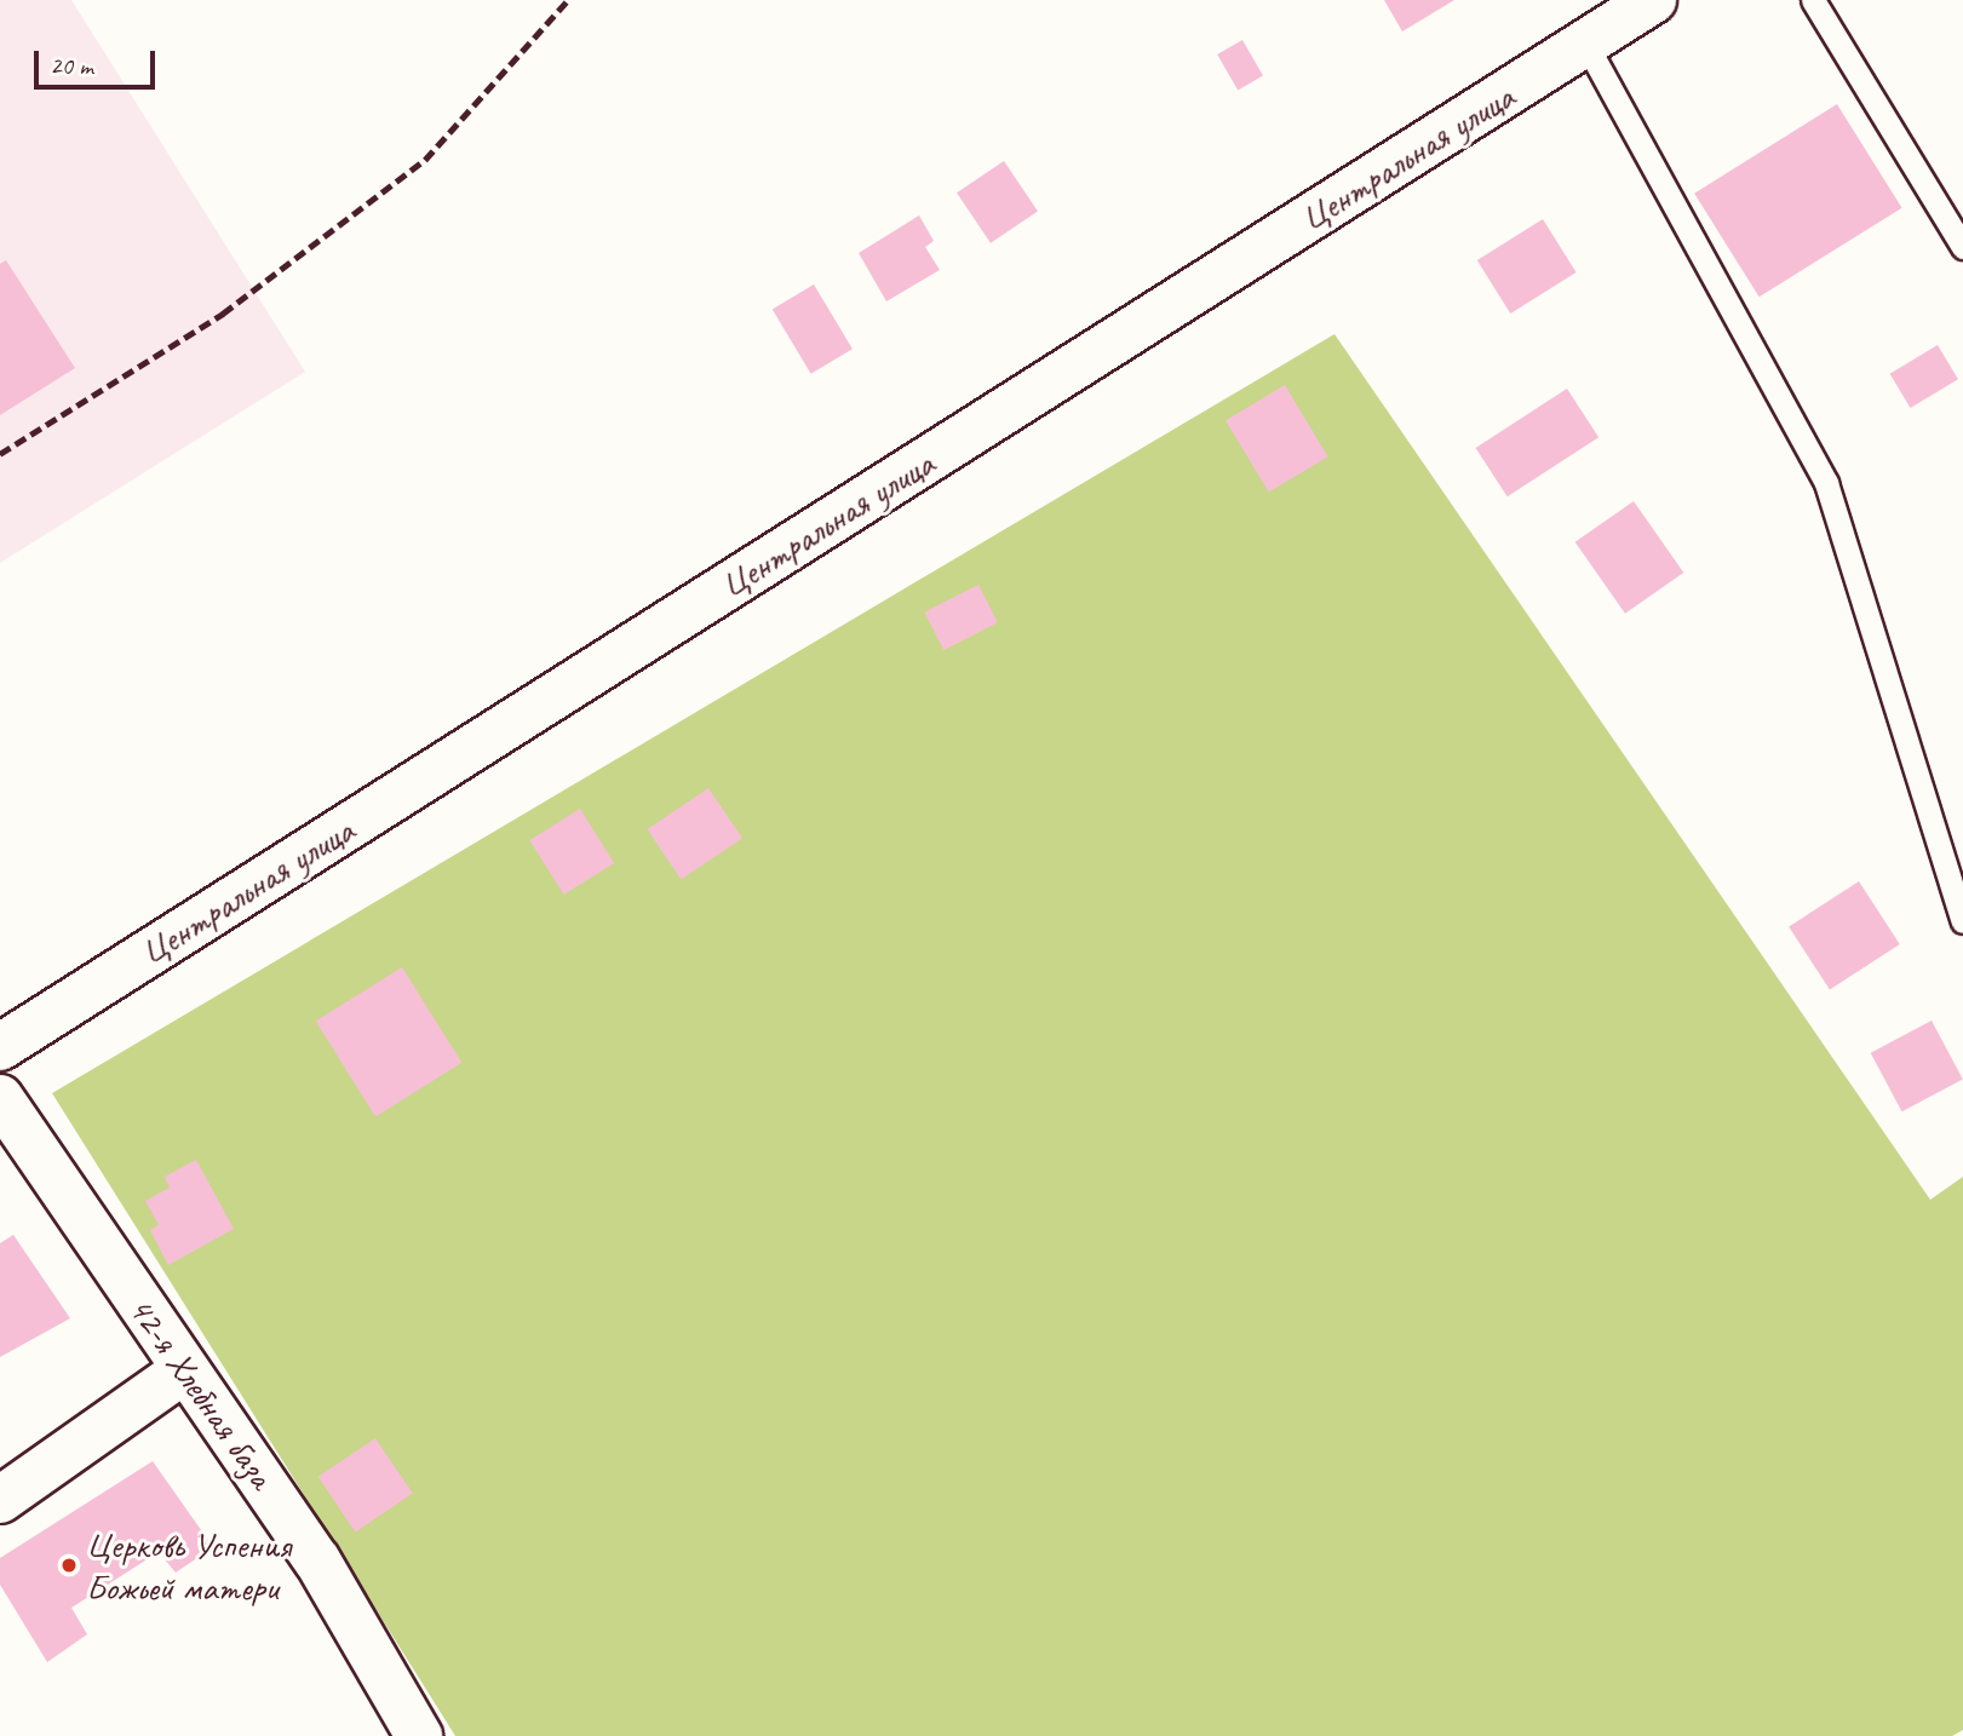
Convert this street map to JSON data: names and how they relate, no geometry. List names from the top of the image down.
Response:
{
  "streets": {
    "street": ["Центральная улица", "42-я Хлебная база"]
  },
  "places": ["Церковь Успения Божьей матери"],
  "scale_bar": "20 m"
}
